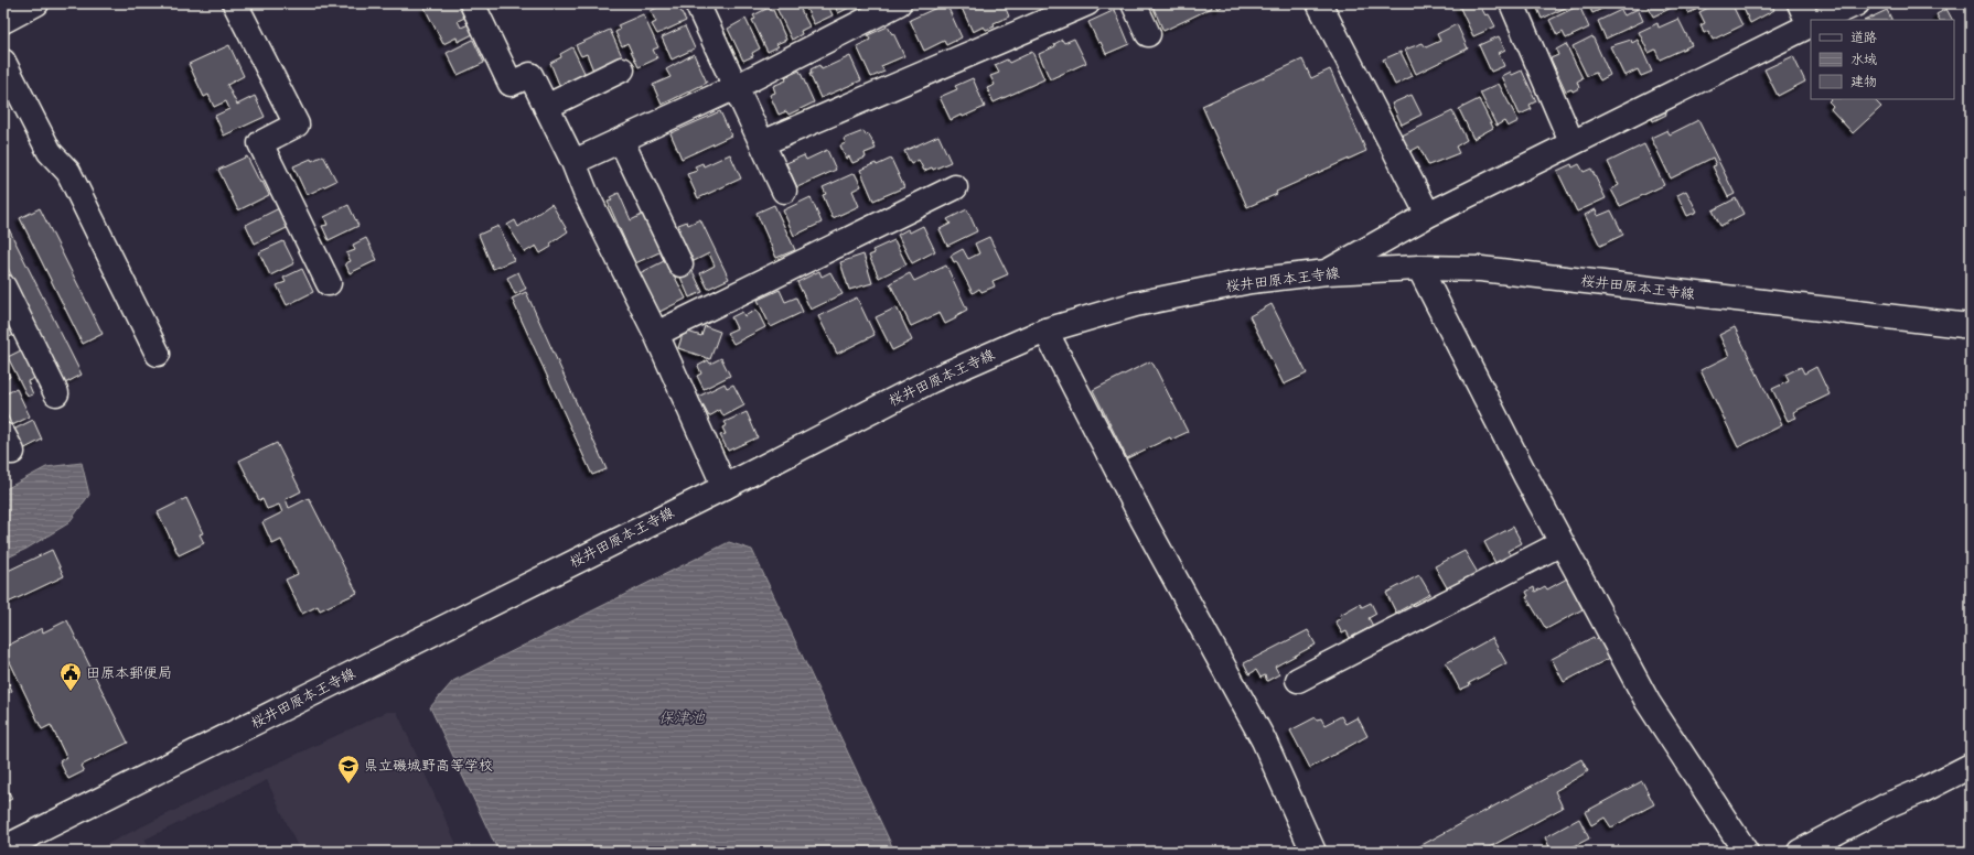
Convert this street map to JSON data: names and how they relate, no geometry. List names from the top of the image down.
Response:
{
  "streets": {
    "street": ["桜井田原本王寺線"]
  },
  "water": ["保津池"],
  "places": {
    "public building": ["田原本郵便局"],
    "school or university": ["県立磯城野高等学校"]
  },
  "legend": ["道路", "水域", "建物"]
}
